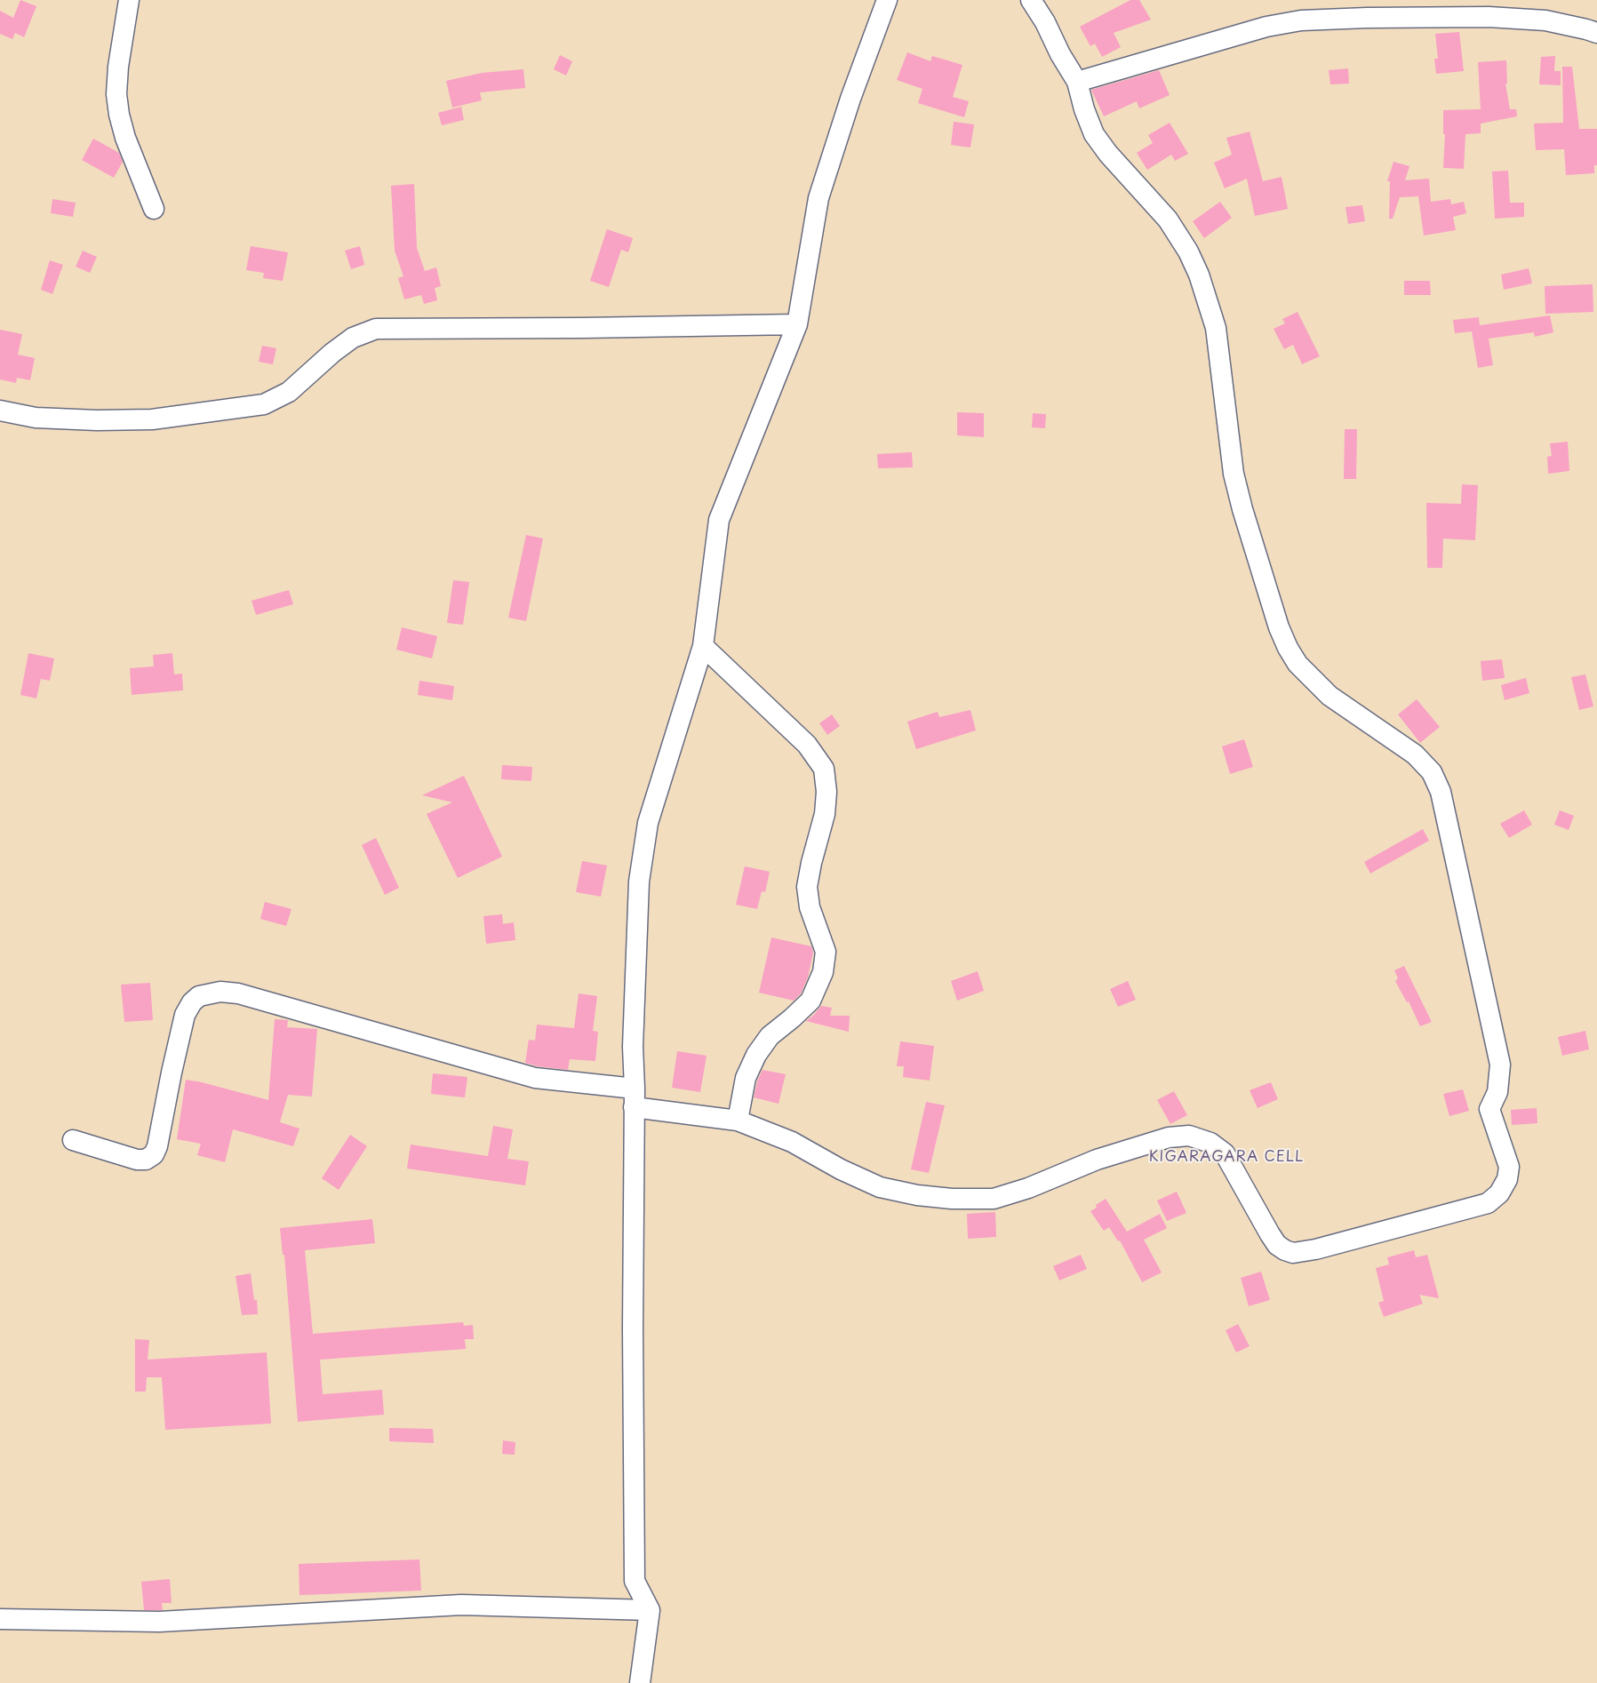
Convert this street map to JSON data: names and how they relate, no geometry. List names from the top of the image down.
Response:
{
  "districts": ["KIGARAGARA CELL"]
}
